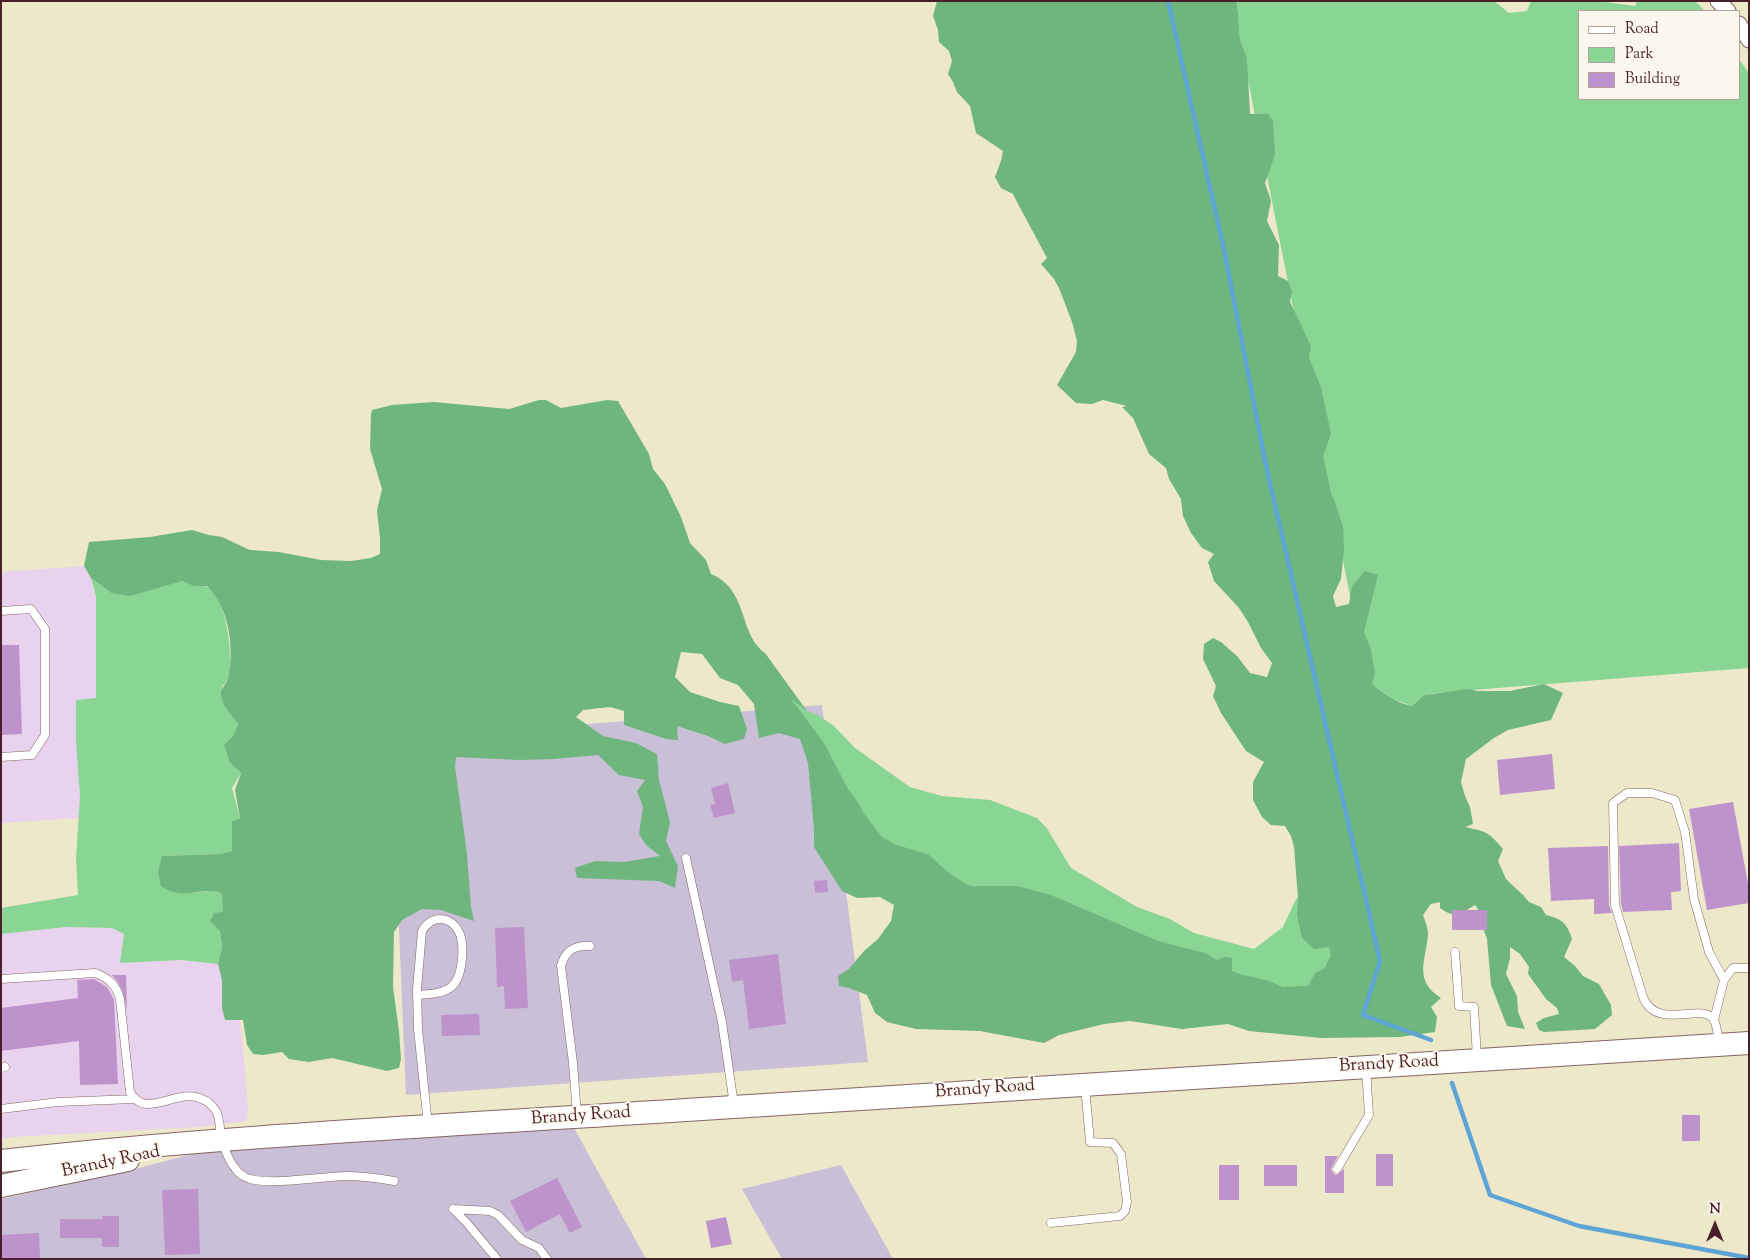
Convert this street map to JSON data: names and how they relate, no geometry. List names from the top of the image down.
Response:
{
  "streets": {
    "main road": ["Brandy Road"]
  },
  "legend": ["Road", "Park", "Building"],
  "north": "top"
}
